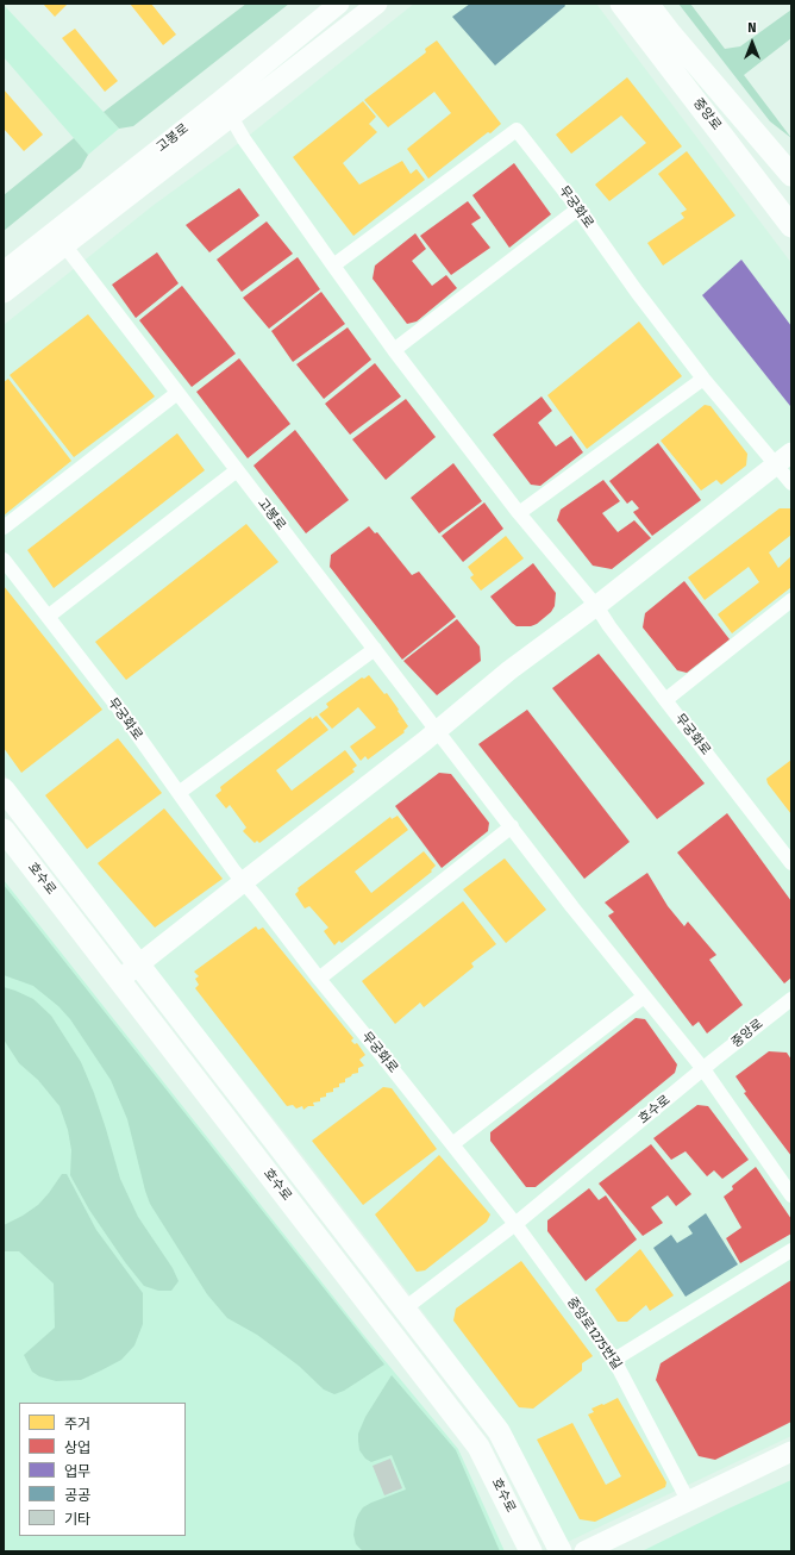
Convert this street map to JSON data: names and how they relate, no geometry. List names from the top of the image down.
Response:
{
  "streets": {
    "main road": ["중앙로", "고봉로", "호수로"],
    "street": ["무궁화로", "중앙로1275번길"]
  },
  "crossings": [
    ["중앙로", "호수로"],
    ["무궁화로", "호수로"],
    ["무궁화로", "중앙로1275번길"],
    ["호수로", "중앙로1275번길"]
  ],
  "legend": [
    "주거",
    "상업",
    "업무",
    "공공",
    "기타"
  ],
  "north": "top"
}
